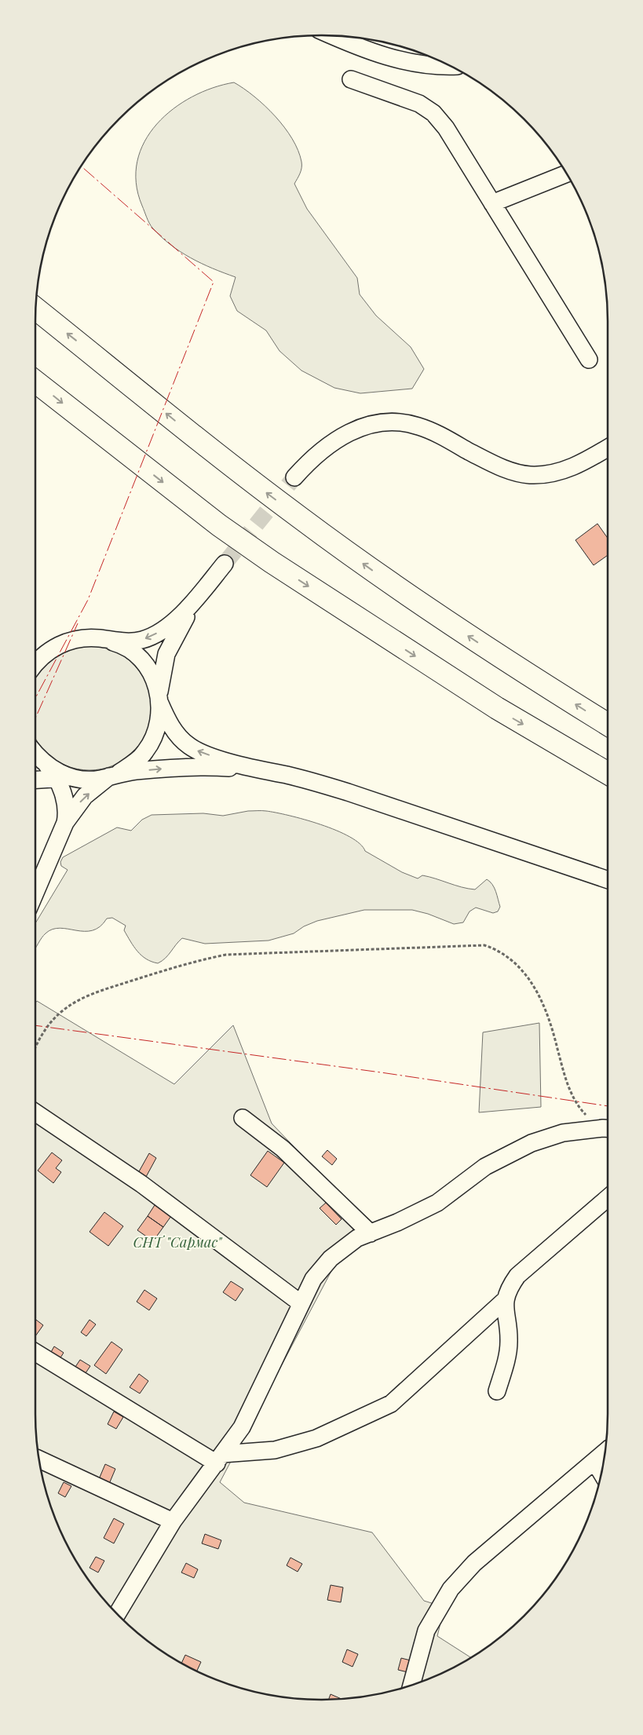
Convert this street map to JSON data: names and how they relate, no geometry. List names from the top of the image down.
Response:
{
  "parks": ["СНТ \"Сармас\""]
}
